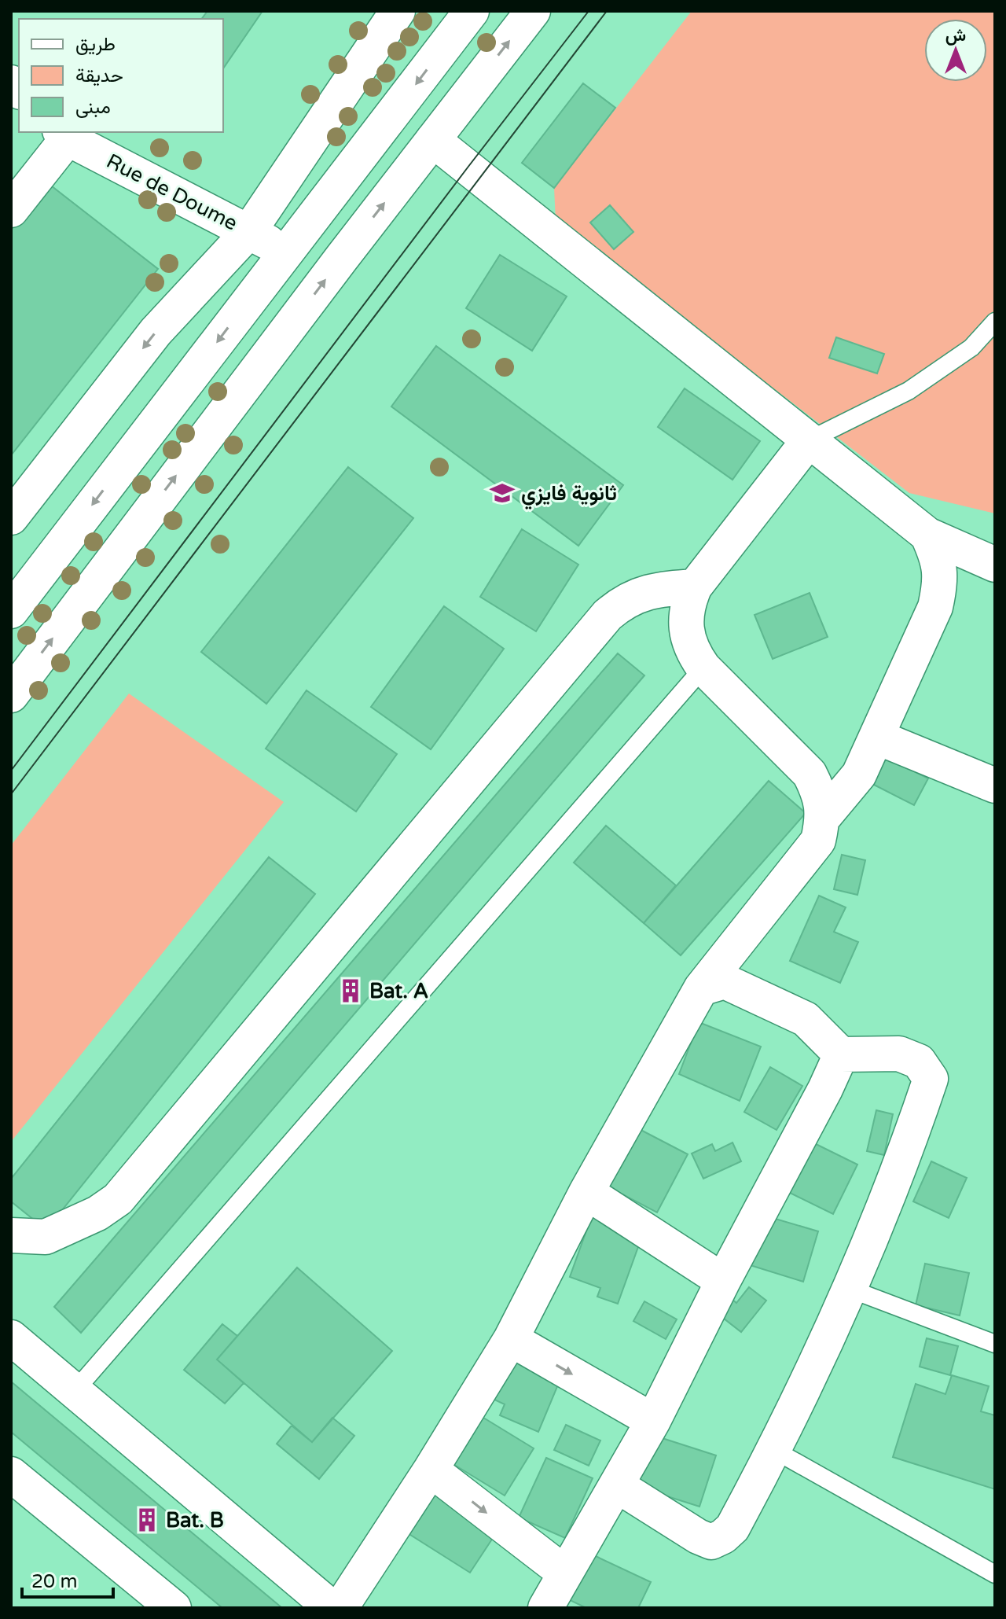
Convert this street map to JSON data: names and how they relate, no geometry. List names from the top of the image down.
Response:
{
  "streets": {
    "street": ["Rue de Doume"]
  },
  "places": {
    "school or university": ["ثانوية فايزي"],
    "building": ["Bat. A", "Bat. B"]
  },
  "legend": ["طريق", "حديقة", "مبنى"],
  "scale_bar": "20 m",
  "north": "top"
}
